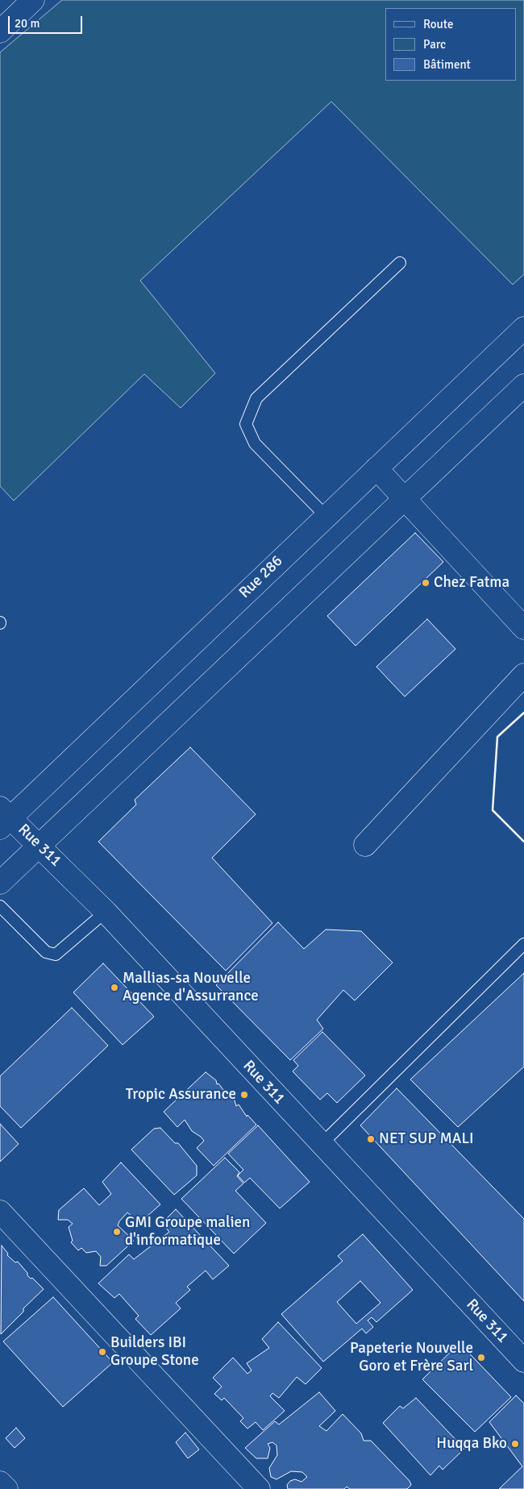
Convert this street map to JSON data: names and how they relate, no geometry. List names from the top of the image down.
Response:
{
  "streets": {
    "street": ["Rue 286", "Rue 311"]
  },
  "crossings": [
    ["Rue 286", "Rue 311"]
  ],
  "places": [
    "Chez Fatma",
    "Mallias-sa Nouvelle Agence d'Assurrance",
    "Tropic Assurance",
    "NET SUP MALI",
    "GMI Groupe malien d'informatique",
    "Builders IBI Groupe Stone",
    "Papeterie Nouvelle Goro et Frère Sarl",
    "Huqqa Bko"
  ],
  "legend": ["Route", "Parc", "Bâtiment"],
  "scale_bar": "20 m"
}
